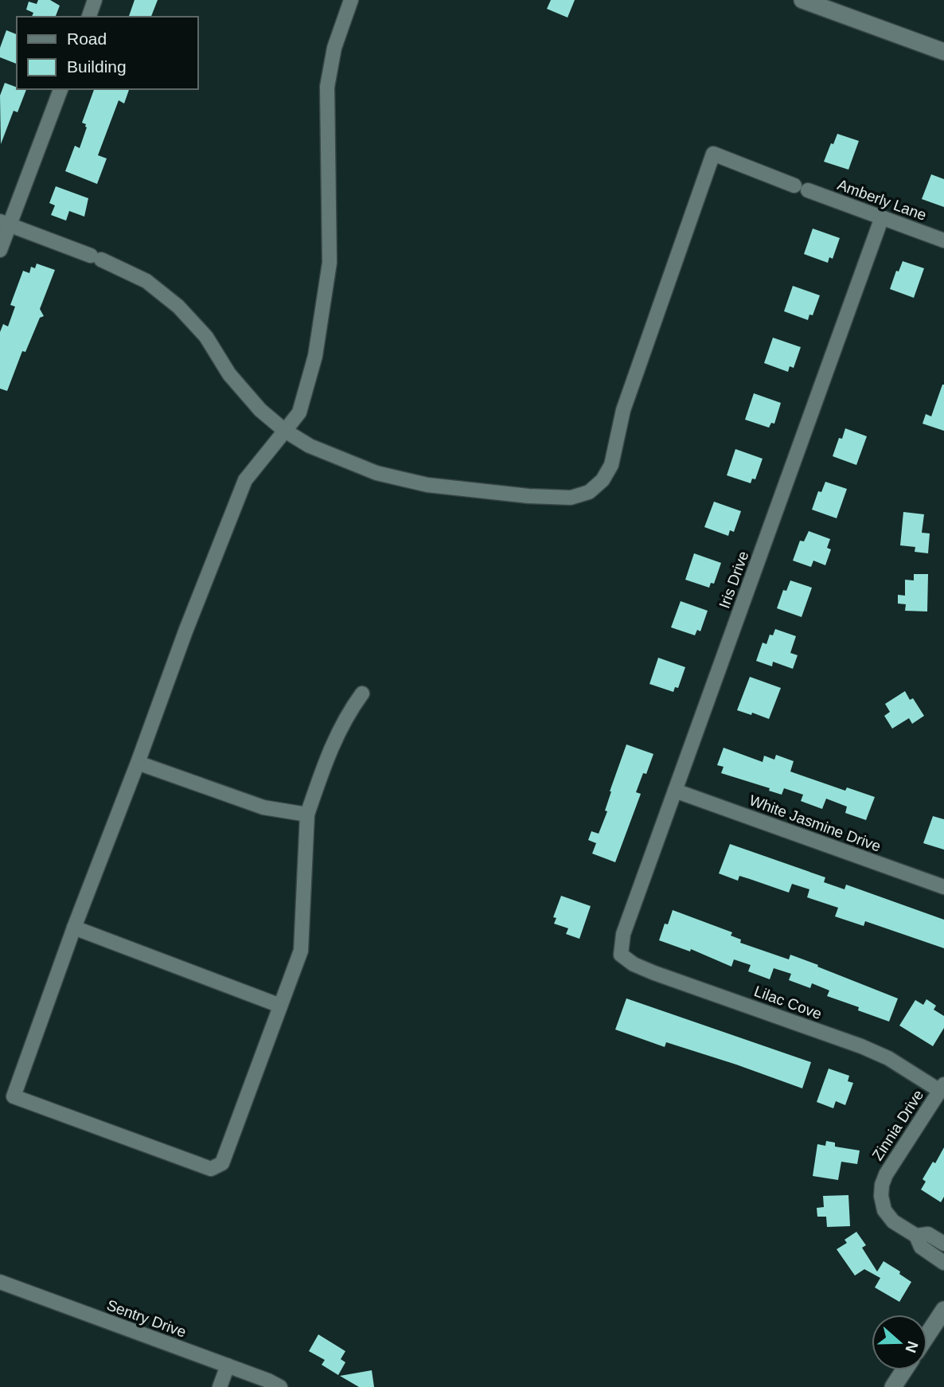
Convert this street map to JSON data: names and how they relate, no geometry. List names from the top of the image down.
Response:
{
  "streets": {
    "street": [
      "Amberly Lane",
      "Iris Drive",
      "White Jasmine Drive",
      "Lilac Cove",
      "Zinnia Drive",
      "Sentry Drive"
    ]
  },
  "crossings": [
    ["Amberly Lane", "Iris Drive"],
    ["Iris Drive", "White Jasmine Drive"],
    ["Iris Drive", "Lilac Cove"],
    ["Lilac Cove", "Zinnia Drive"]
  ],
  "legend": ["Road", "Building"],
  "north": "right"
}
